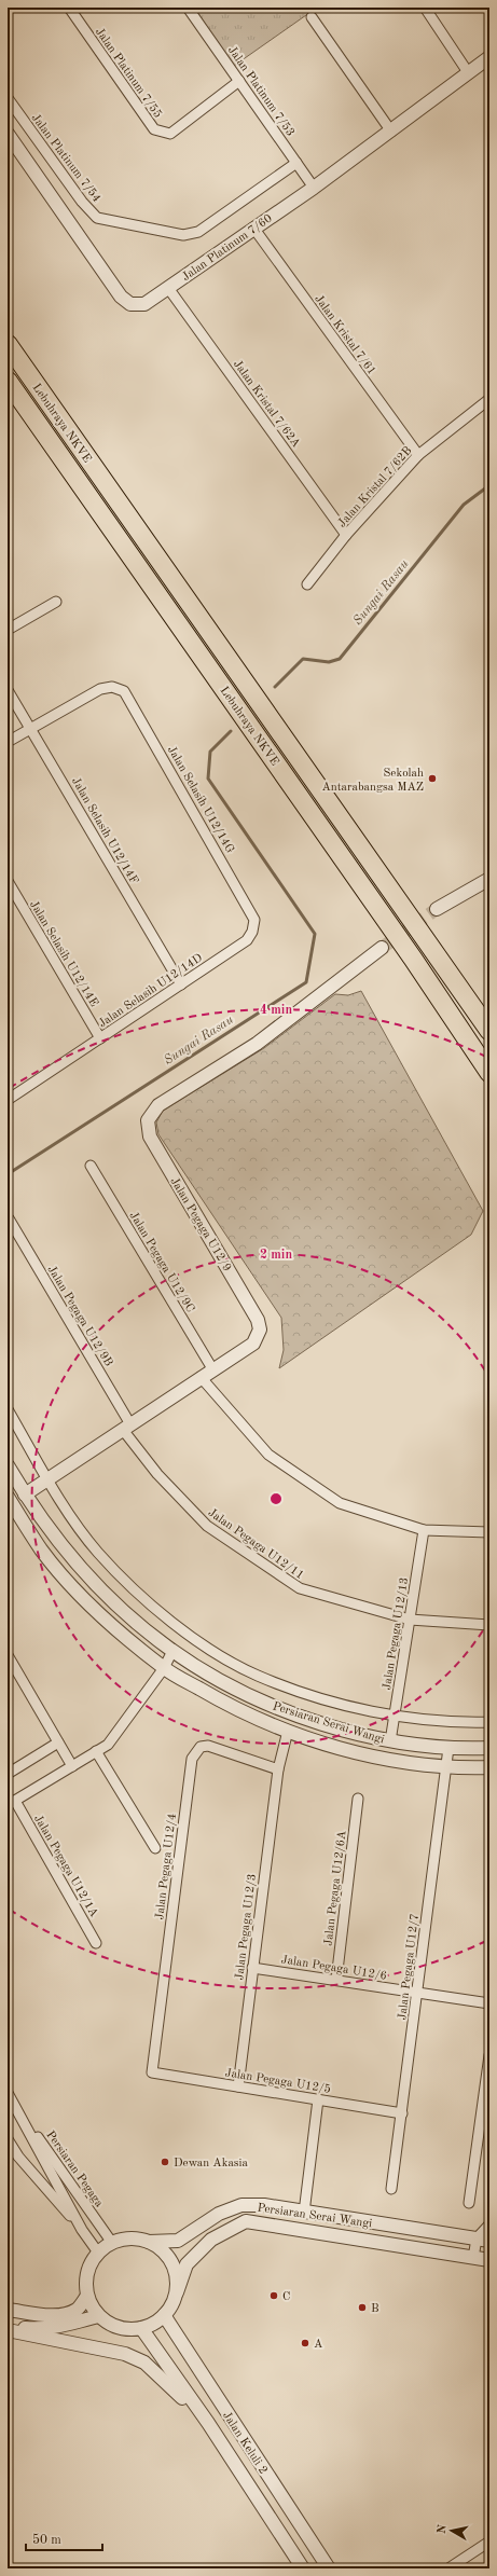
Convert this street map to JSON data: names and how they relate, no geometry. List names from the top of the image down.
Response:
{
  "streets": {
    "highway": ["Lebuhraya NKVE"],
    "street": [
      "Jalan Platinum 7/55",
      "Jalan Platinum 7/53",
      "Jalan Platinum 7/54",
      "Jalan Platinum 7/60",
      "Jalan Kristal 7/61",
      "Jalan Kristal 7/62A",
      "Jalan Kristal 7/62B",
      "Jalan Selasih U12/14G",
      "Jalan Selasih U12/14F",
      "Jalan Selasih U12/14E",
      "Jalan Selasih U12/14D",
      "Jalan Pegaga U12/9",
      "Jalan Pegaga U12/9C",
      "Jalan Pegaga U12/9B",
      "Jalan Pegaga U12/11",
      "Jalan Pegaga U12/13",
      "Persiaran Serai Wangi",
      "Jalan Pegaga U12/1A",
      "Jalan Pegaga U12/4",
      "Jalan Pegaga U12/6A",
      "Jalan Pegaga U12/3",
      "Jalan Pegaga U12/6",
      "Jalan Pegaga U12/7",
      "Jalan Pegaga U12/5",
      "Persiaran Pegaga",
      "Jalan Keluli 2"
    ]
  },
  "crossings": [
    ["Jalan Platinum 7/55", "Jalan Platinum 7/53"],
    ["Jalan Platinum 7/53", "Jalan Platinum 7/54"],
    ["Jalan Platinum 7/53", "Jalan Platinum 7/60"],
    ["Jalan Platinum 7/60", "Jalan Kristal 7/61"],
    ["Jalan Platinum 7/60", "Jalan Kristal 7/62A"],
    ["Jalan Kristal 7/61", "Jalan Kristal 7/62B"],
    ["Jalan Kristal 7/62A", "Jalan Kristal 7/62B"],
    ["Jalan Selasih U12/14G", "Jalan Selasih U12/14F"],
    ["Jalan Selasih U12/14G", "Jalan Selasih U12/14D"],
    ["Jalan Selasih U12/14F", "Jalan Selasih U12/14D"],
    ["Jalan Selasih U12/14E", "Jalan Selasih U12/14D"],
    ["Jalan Pegaga U12/9", "Jalan Pegaga U12/9C"],
    ["Jalan Pegaga U12/9", "Jalan Pegaga U12/9B"],
    ["Jalan Pegaga U12/9", "Jalan Pegaga U12/11"],
    ["Jalan Pegaga U12/9", "Persiaran Serai Wangi"],
    ["Jalan Pegaga U12/9B", "Jalan Pegaga U12/11"],
    ["Jalan Pegaga U12/11", "Jalan Pegaga U12/13"],
    ["Jalan Pegaga U12/13", "Persiaran Serai Wangi"],
    ["Persiaran Serai Wangi", "Jalan Pegaga U12/3"],
    ["Persiaran Serai Wangi", "Jalan Pegaga U12/7"],
    ["Persiaran Serai Wangi", "Persiaran Pegaga"],
    ["Persiaran Serai Wangi", "Jalan Keluli 2"],
    ["Jalan Pegaga U12/4", "Jalan Pegaga U12/3"],
    ["Jalan Pegaga U12/4", "Jalan Pegaga U12/5"],
    ["Jalan Pegaga U12/6A", "Jalan Pegaga U12/6"],
    ["Jalan Pegaga U12/3", "Jalan Pegaga U12/6"],
    ["Jalan Pegaga U12/3", "Jalan Pegaga U12/5"],
    ["Jalan Pegaga U12/6", "Jalan Pegaga U12/7"],
    ["Jalan Pegaga U12/7", "Jalan Pegaga U12/5"],
    ["Persiaran Pegaga", "Jalan Keluli 2"]
  ],
  "water": ["Sungai Rasau"],
  "places": [
    "Sekolah Antarabangsa MAZ",
    "Dewan Akasia",
    "C",
    "B",
    "A"
  ],
  "scale_bar": "50 m",
  "north": "left",
  "rings": ["4 min", "2 min"]
}
